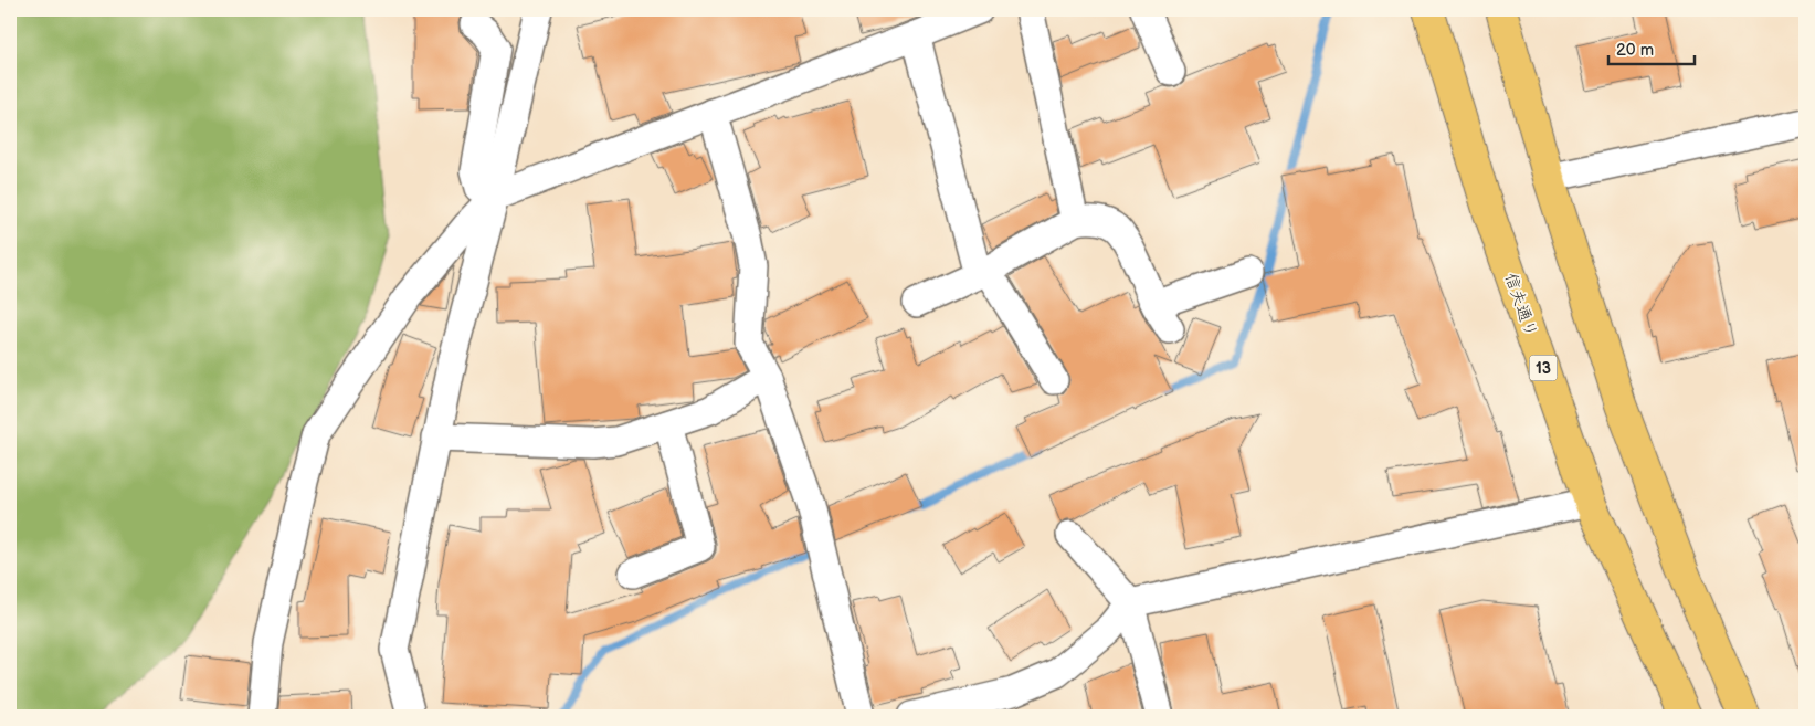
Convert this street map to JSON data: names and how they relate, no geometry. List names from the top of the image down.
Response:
{
  "streets": {
    "highway": ["信夫通り", "13"]
  },
  "scale_bar": "20 m"
}
